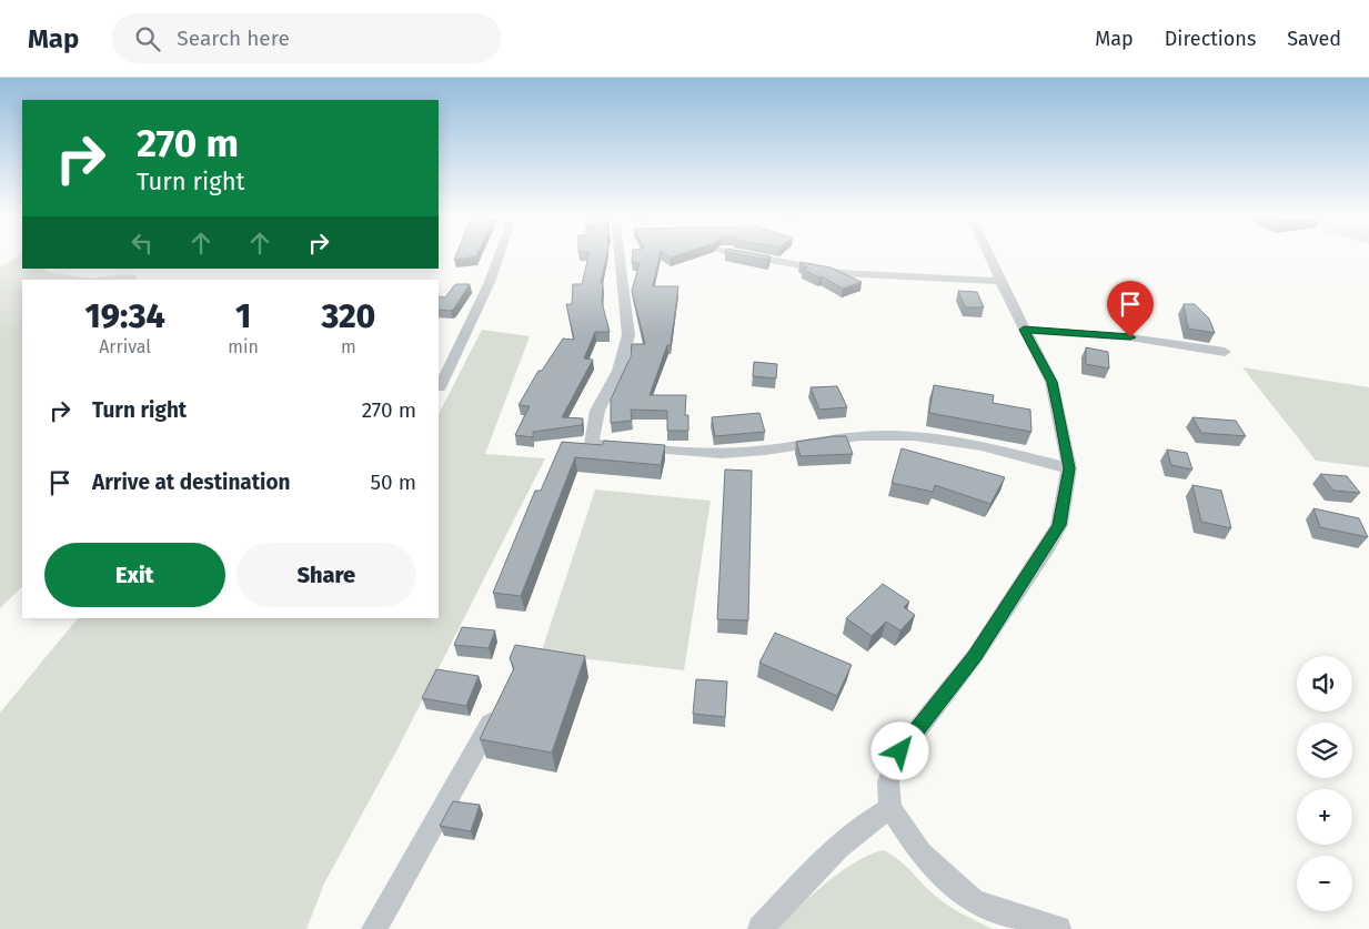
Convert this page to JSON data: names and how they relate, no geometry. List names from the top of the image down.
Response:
{
  "page": {
    "header": "Map",
    "search": "Search here",
    "nav": ["Map", "Directions", "Saved"],
    "turn": ["270 m", "Turn right"],
    "eta": [
      "19:34",
      "Arrival",
      "1",
      "min",
      "320",
      "m"
    ],
    "list": [
      {
        "name": "Turn right",
        "value": "270 m"
      },
      {
        "name": "Arrive at destination",
        "value": "50 m"
      }
    ],
    "buttons": ["Exit", "Share"],
    "map_buttons": ["+", "−"]
  }
}
